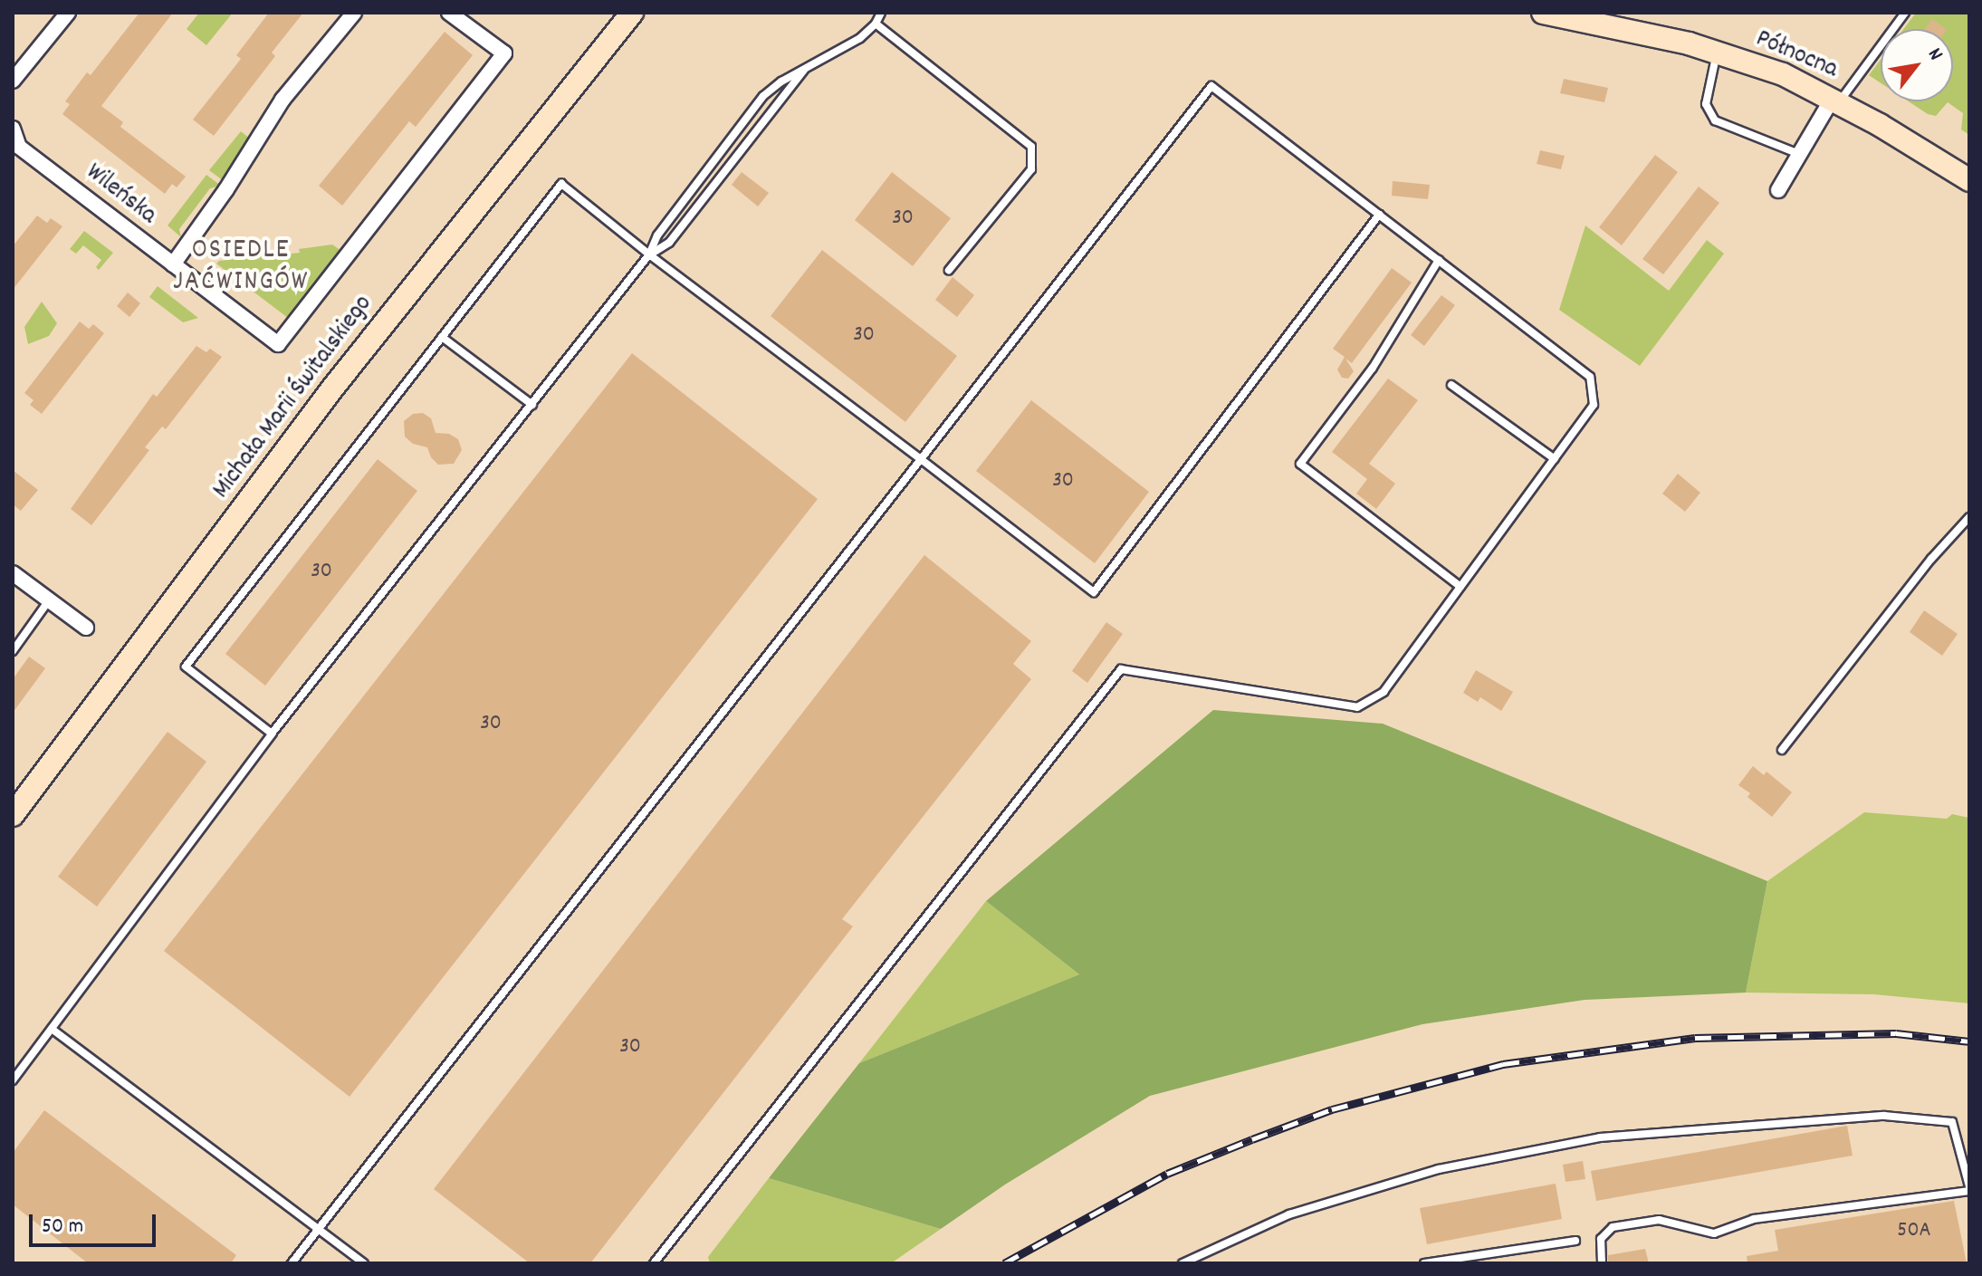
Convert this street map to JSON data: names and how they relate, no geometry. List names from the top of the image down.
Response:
{
  "streets": {
    "main road": ["Północna", "Michała Marii Świtalskiego"],
    "street": ["Wileńska"]
  },
  "districts": ["OSIEDLE JAĆWINGÓW"],
  "house_numbers": [
    "30",
    "30",
    "30",
    "30",
    "30",
    "30",
    "50A"
  ],
  "scale_bar": "50 m",
  "north": "top right"
}
